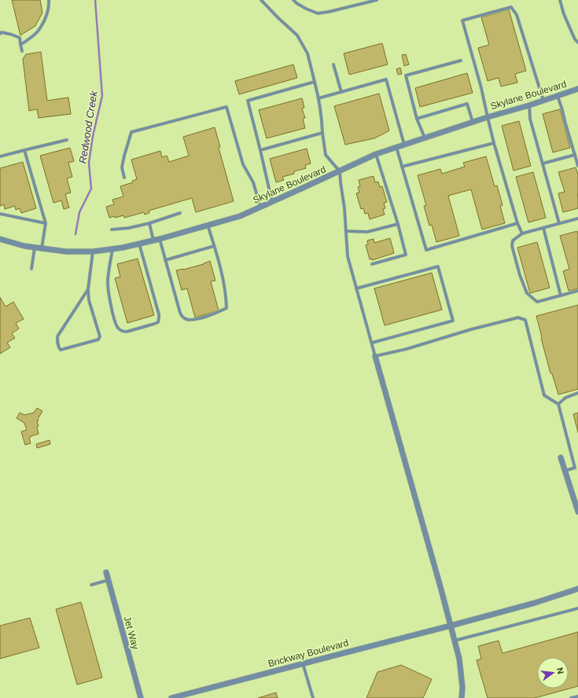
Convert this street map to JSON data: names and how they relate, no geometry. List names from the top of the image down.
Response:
{
  "streets": {
    "street": ["Skylane Boulevard", "Jet Way", "Brickway Boulevard"]
  },
  "water": ["Redwood Creek"],
  "north": "right"
}
